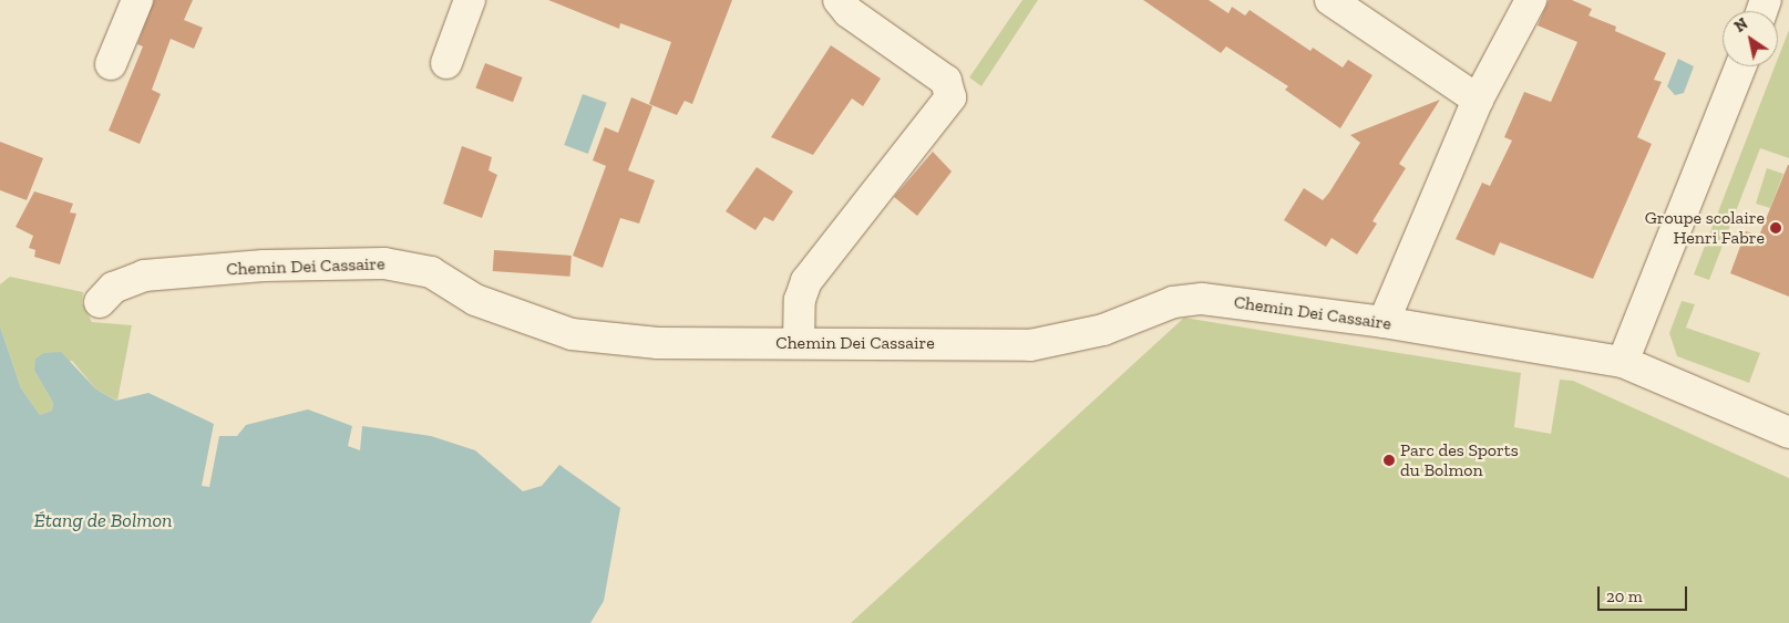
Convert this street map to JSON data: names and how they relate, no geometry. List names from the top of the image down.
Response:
{
  "streets": {
    "street": ["Chemin Dei Cassaire"]
  },
  "water": ["Étang de Bolmon"],
  "places": ["Groupe scolaire Henri Fabre", "Parc des Sports du Bolmon"],
  "scale_bar": "20 m",
  "north": "top left"
}
